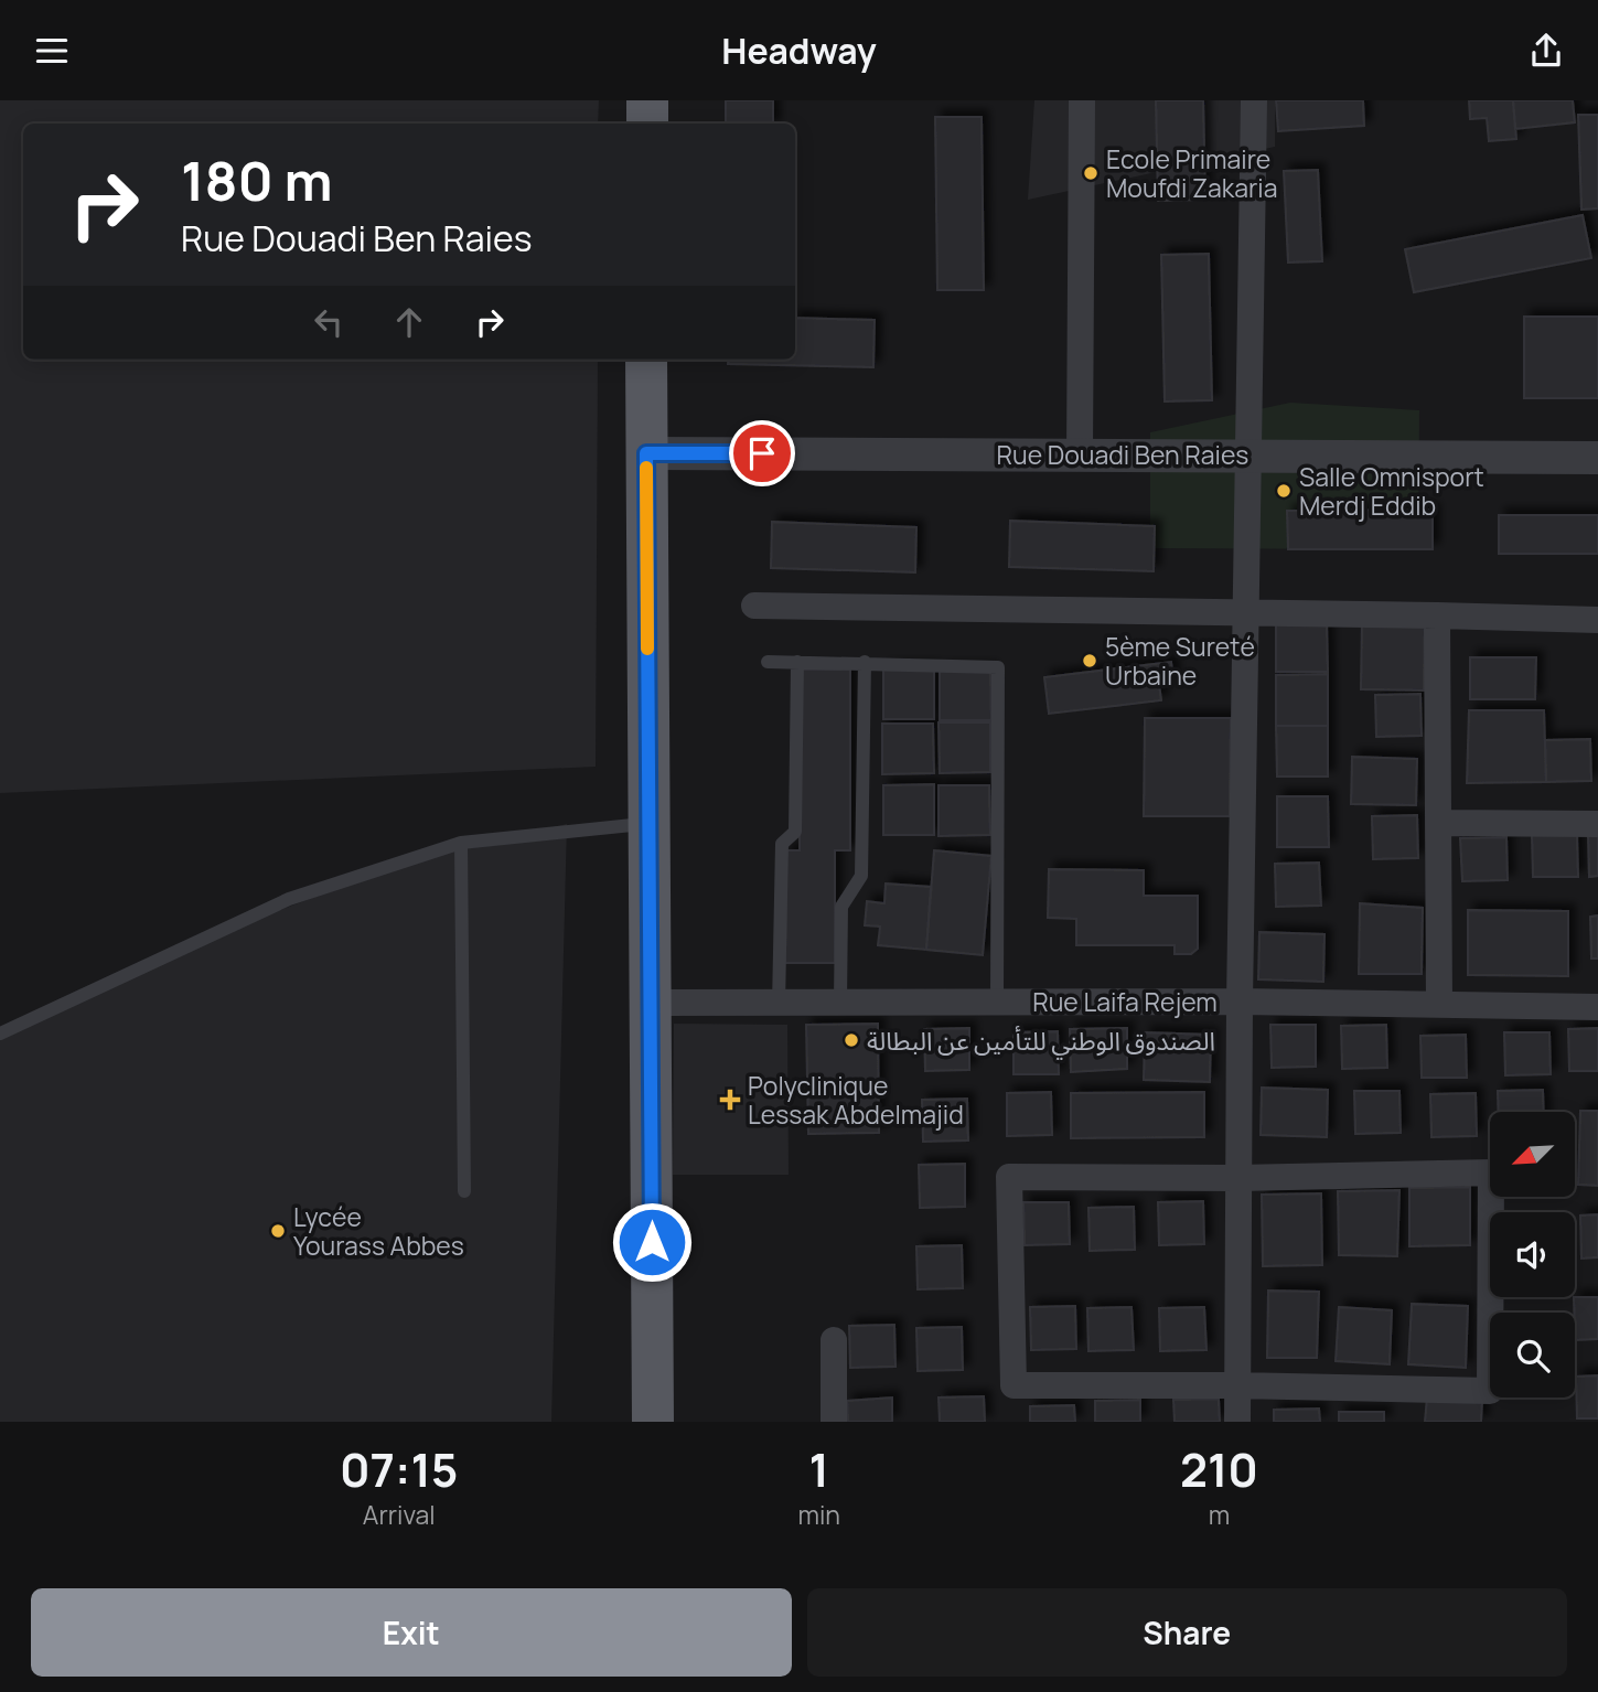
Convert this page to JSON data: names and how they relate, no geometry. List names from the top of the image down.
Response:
{
  "streets": {
    "street": ["Rue Douadi Ben Raies", "Rue Laifa Rejem"]
  },
  "places": {
    "other": [
      "Ecole Primaire Moufdi Zakaria",
      "Salle Omnisport Merdj Eddib",
      "5ème Sureté Urbaine",
      "الصندوق الوطني للتأمين عن البطالة",
      "Lycée Yourass Abbes"
    ],
    "health": ["Polyclinique Lessak Abdelmajid"]
  },
  "north": "bottom left",
  "page": {
    "header": "Headway",
    "turn": ["180 m", "Rue Douadi Ben Raies"],
    "eta": [
      "07:15",
      "Arrival",
      "1",
      "min",
      "210",
      "m"
    ],
    "buttons": ["Exit", "Share"]
  }
}
